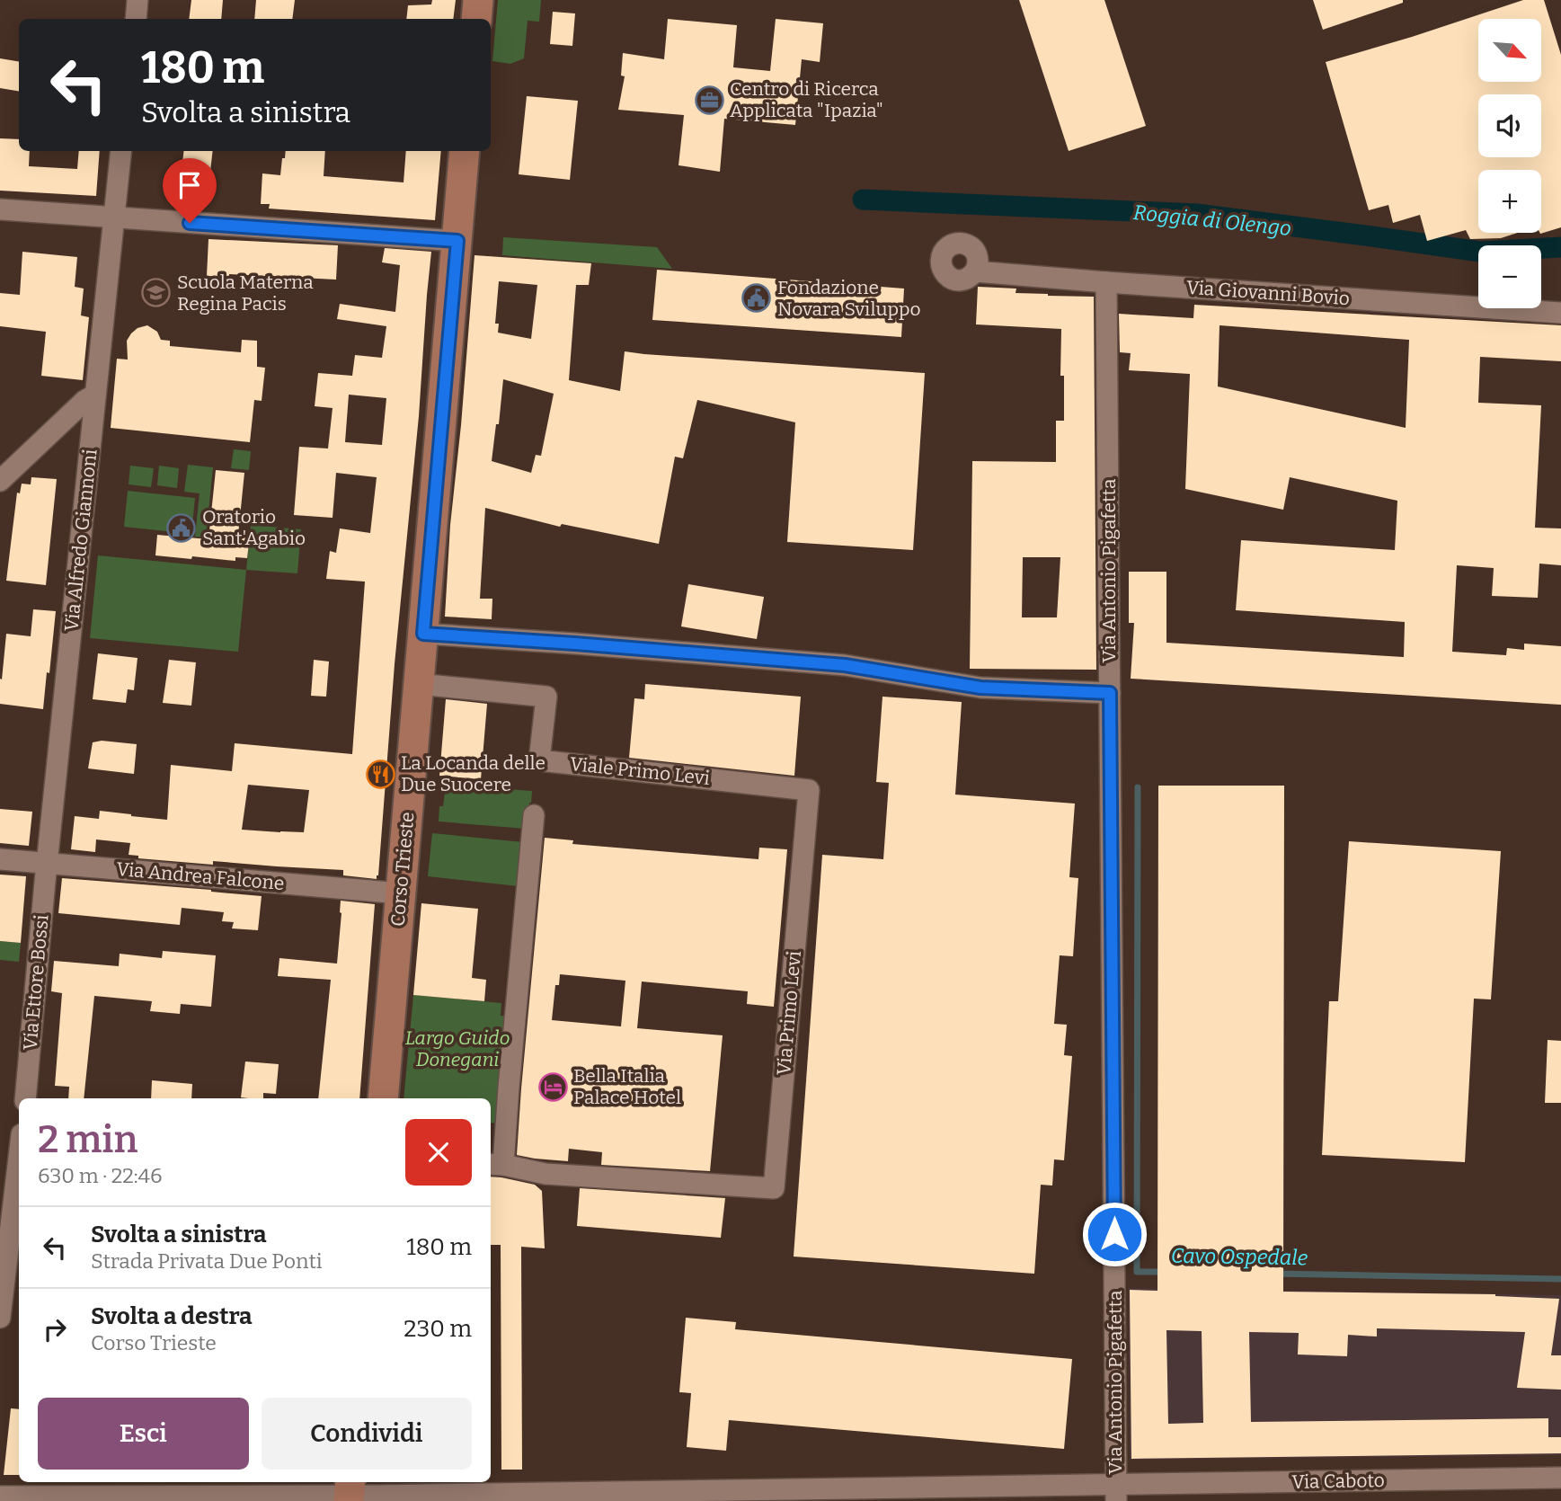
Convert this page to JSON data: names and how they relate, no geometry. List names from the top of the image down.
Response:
{
  "streets": {
    "main road": ["Corso Trieste"],
    "street": [
      "Via Giovanni Bovio",
      "Via Alfredo Giannoni",
      "Via Antonio Pigafetta",
      "Viale Primo Levi",
      "Via Andrea Falcone",
      "Via Ettore Bossi",
      "Via Primo Levi",
      "Via Caboto"
    ]
  },
  "crossings": [
    ["Via Giovanni Bovio", "Via Antonio Pigafetta"],
    ["Via Alfredo Giannoni", "Via Andrea Falcone"],
    ["Via Alfredo Giannoni", "Via Ettore Bossi"],
    ["Via Antonio Pigafetta", "Via Caboto"],
    ["Viale Primo Levi", "Corso Trieste"],
    ["Viale Primo Levi", "Via Primo Levi"],
    ["Corso Trieste", "Via Andrea Falcone"],
    ["Via Andrea Falcone", "Via Ettore Bossi"]
  ],
  "water": ["Roggia di Olengo", "Cavo Ospedale"],
  "parks": ["Largo Guido Donegani"],
  "places": {
    "office": ["Centro di Ricerca Applicata \"Ipazia\""],
    "school or university": ["Scuola Materna Regina Pacis"],
    "public building": ["Fondazione Novara Sviluppo", "Oratorio Sant'Agabio"],
    "restaurant": ["La Locanda delle Due Suocere"],
    "hotel": ["Bella Italia Palace Hotel"]
  },
  "north": "bottom right",
  "page": {
    "map_buttons": ["+", "−"],
    "turn": ["180 m", "Svolta a sinistra"],
    "heading": ["2 min", "630 m · 22:46"],
    "list": [
      {
        "name": "Svolta a sinistra",
        "note": "Strada Privata Due Ponti",
        "value": "180 m"
      },
      {
        "name": "Svolta a destra",
        "note": "Corso Trieste",
        "value": "230 m"
      }
    ],
    "buttons": ["Esci", "Condividi"]
  }
}
